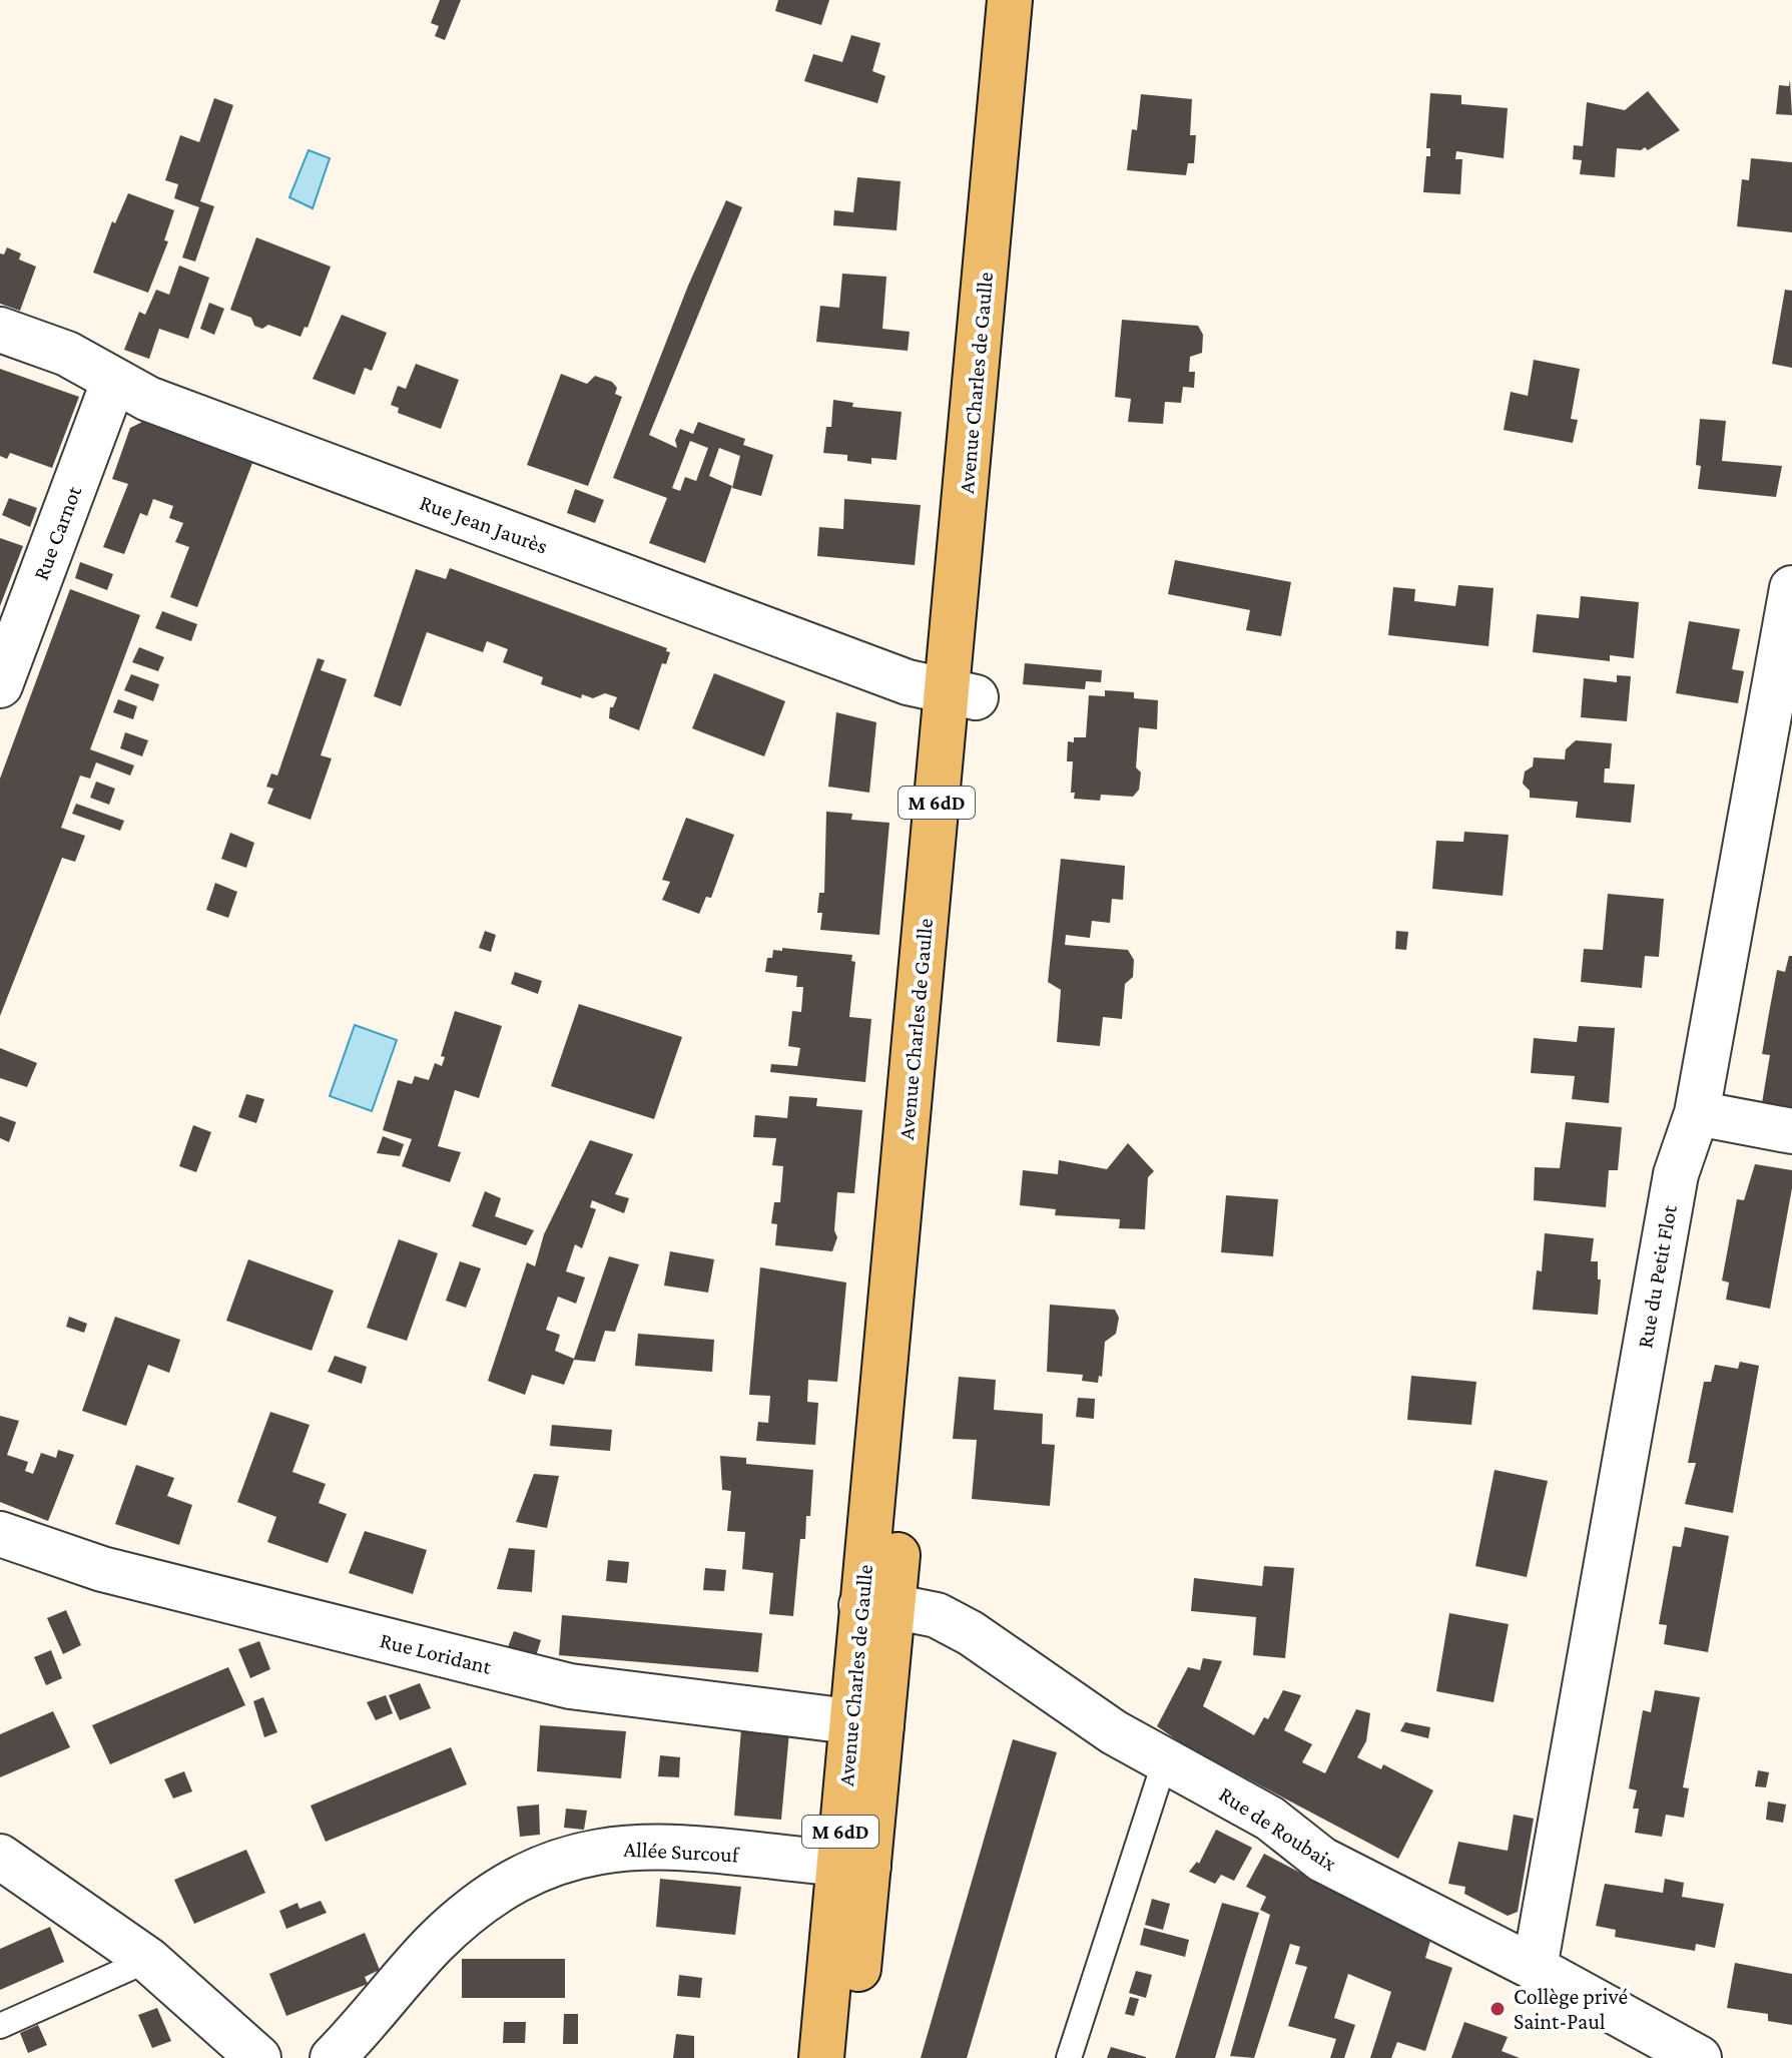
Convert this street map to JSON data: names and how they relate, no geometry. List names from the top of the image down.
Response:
{
  "streets": {
    "main road": ["Avenue Charles de Gaulle", "M 6dD"],
    "street": [
      "Rue Jean Jaurès",
      "Rue Carnot",
      "Rue du Petit Flot",
      "Rue Loridant",
      "Rue de Roubaix",
      "Allée Surcouf"
    ]
  },
  "crossings": [
    ["Avenue Charles de Gaulle", "Rue Jean Jaurès"],
    ["Avenue Charles de Gaulle", "Rue Loridant"],
    ["Avenue Charles de Gaulle", "Rue de Roubaix"],
    ["Avenue Charles de Gaulle", "Allée Surcouf"],
    ["Rue Jean Jaurès", "Rue Carnot"],
    ["Rue du Petit Flot", "Rue de Roubaix"]
  ],
  "places": ["Collège privé Saint-Paul"]
}
